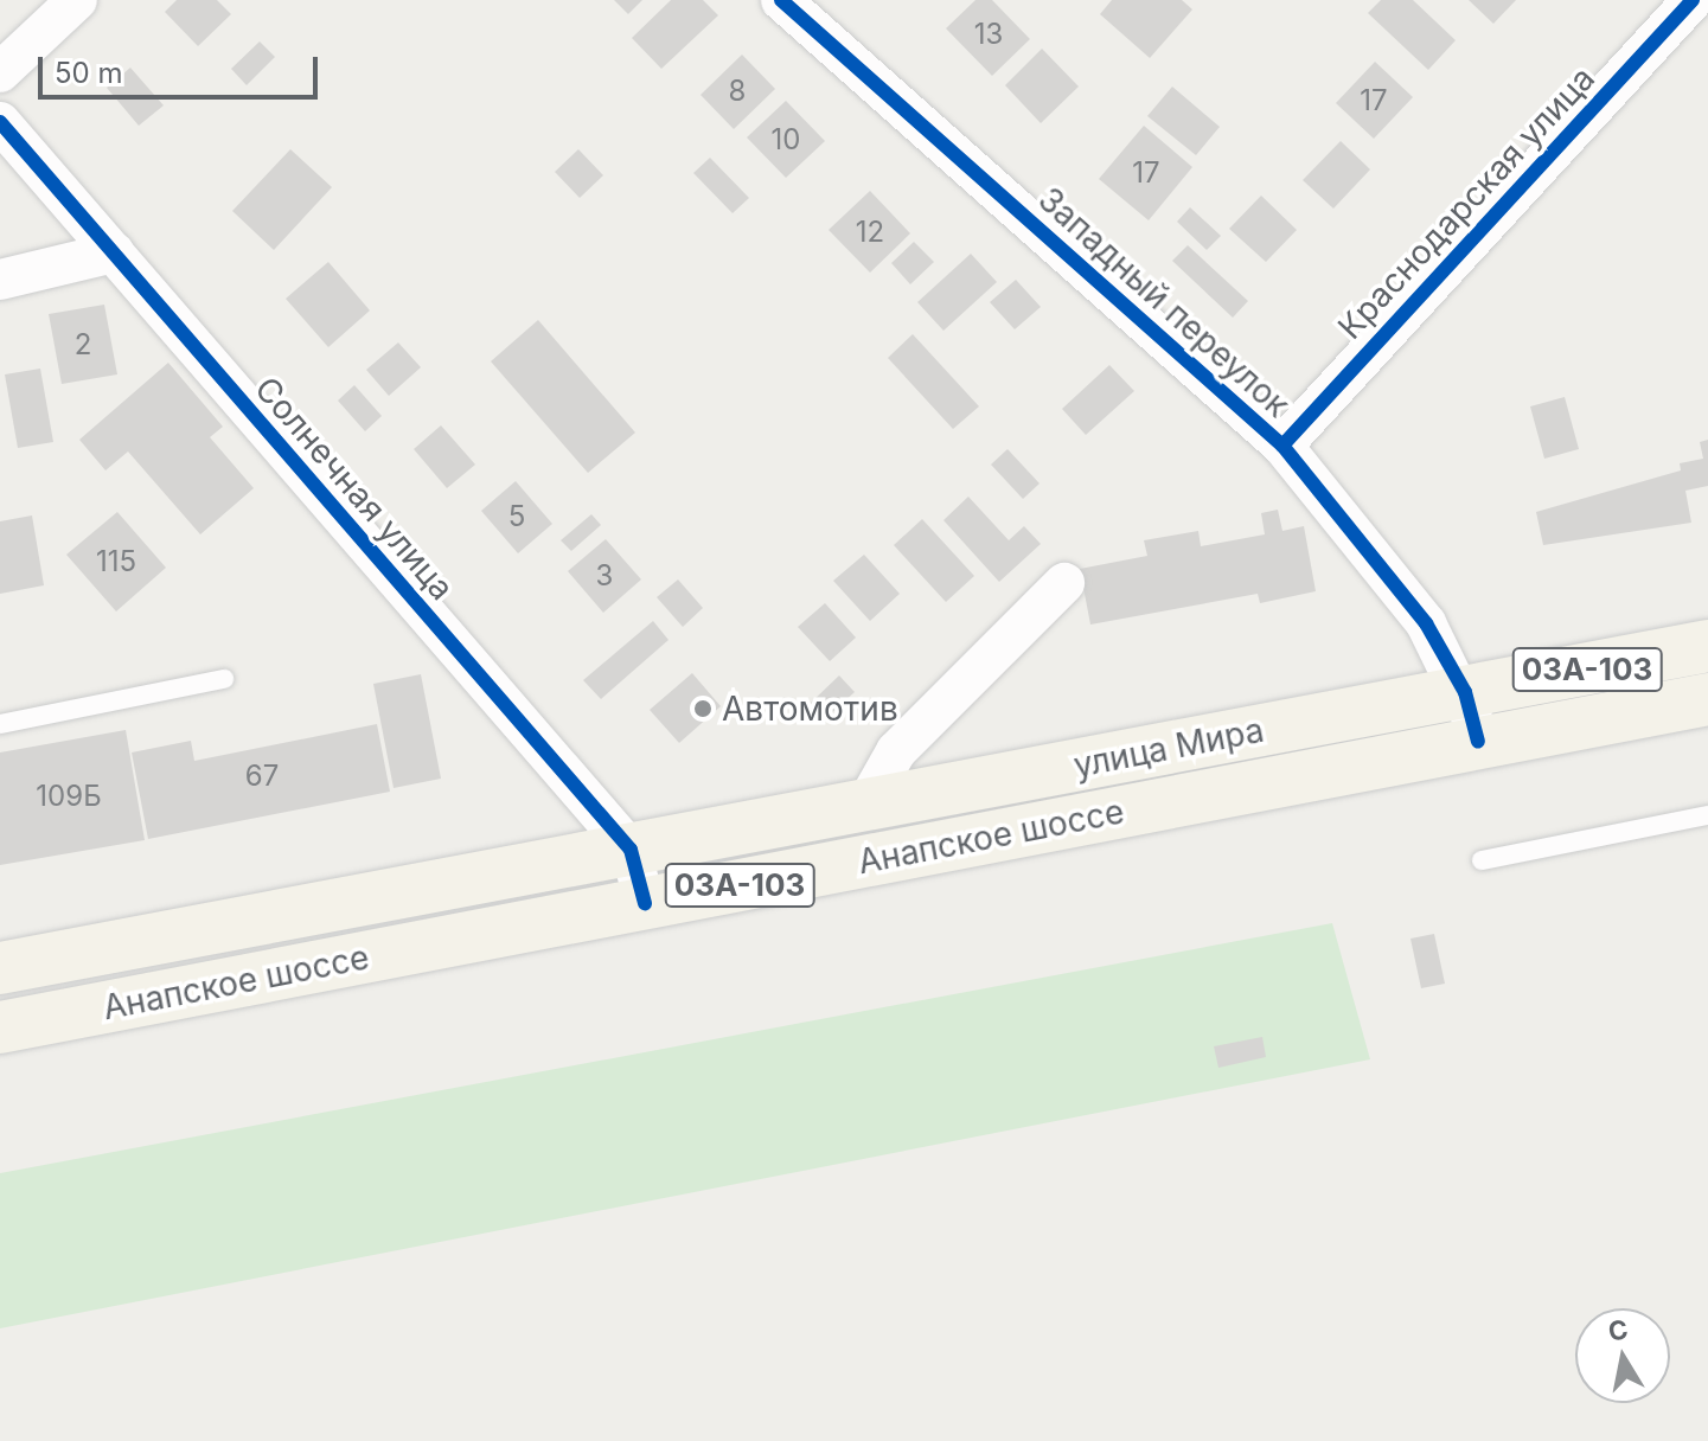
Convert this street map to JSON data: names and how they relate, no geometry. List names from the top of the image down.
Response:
{
  "streets": {
    "main road": ["03А-103", "улица Мира", "Анапское шоссе"],
    "street": ["Краснодарская улица", "Западный переулок", "Солнечная улица"]
  },
  "crossings": [
    ["Краснодарская улица", "Западный переулок"],
    ["Западный переулок", "03А-103"],
    ["Западный переулок", "улица Мира"],
    ["Западный переулок", "Анапское шоссе"],
    ["Солнечная улица", "улица Мира"],
    ["Солнечная улица", "Анапское шоссе"],
    ["03А-103", "Анапское шоссе"],
    ["улица Мира", "Анапское шоссе"]
  ],
  "places": ["Автомотив"],
  "house_numbers": [
    "13",
    "8",
    "17",
    "10",
    "17",
    "12",
    "2",
    "5",
    "115",
    "3",
    "67",
    "109Б"
  ],
  "scale_bar": "50 m",
  "north": "top"
}
